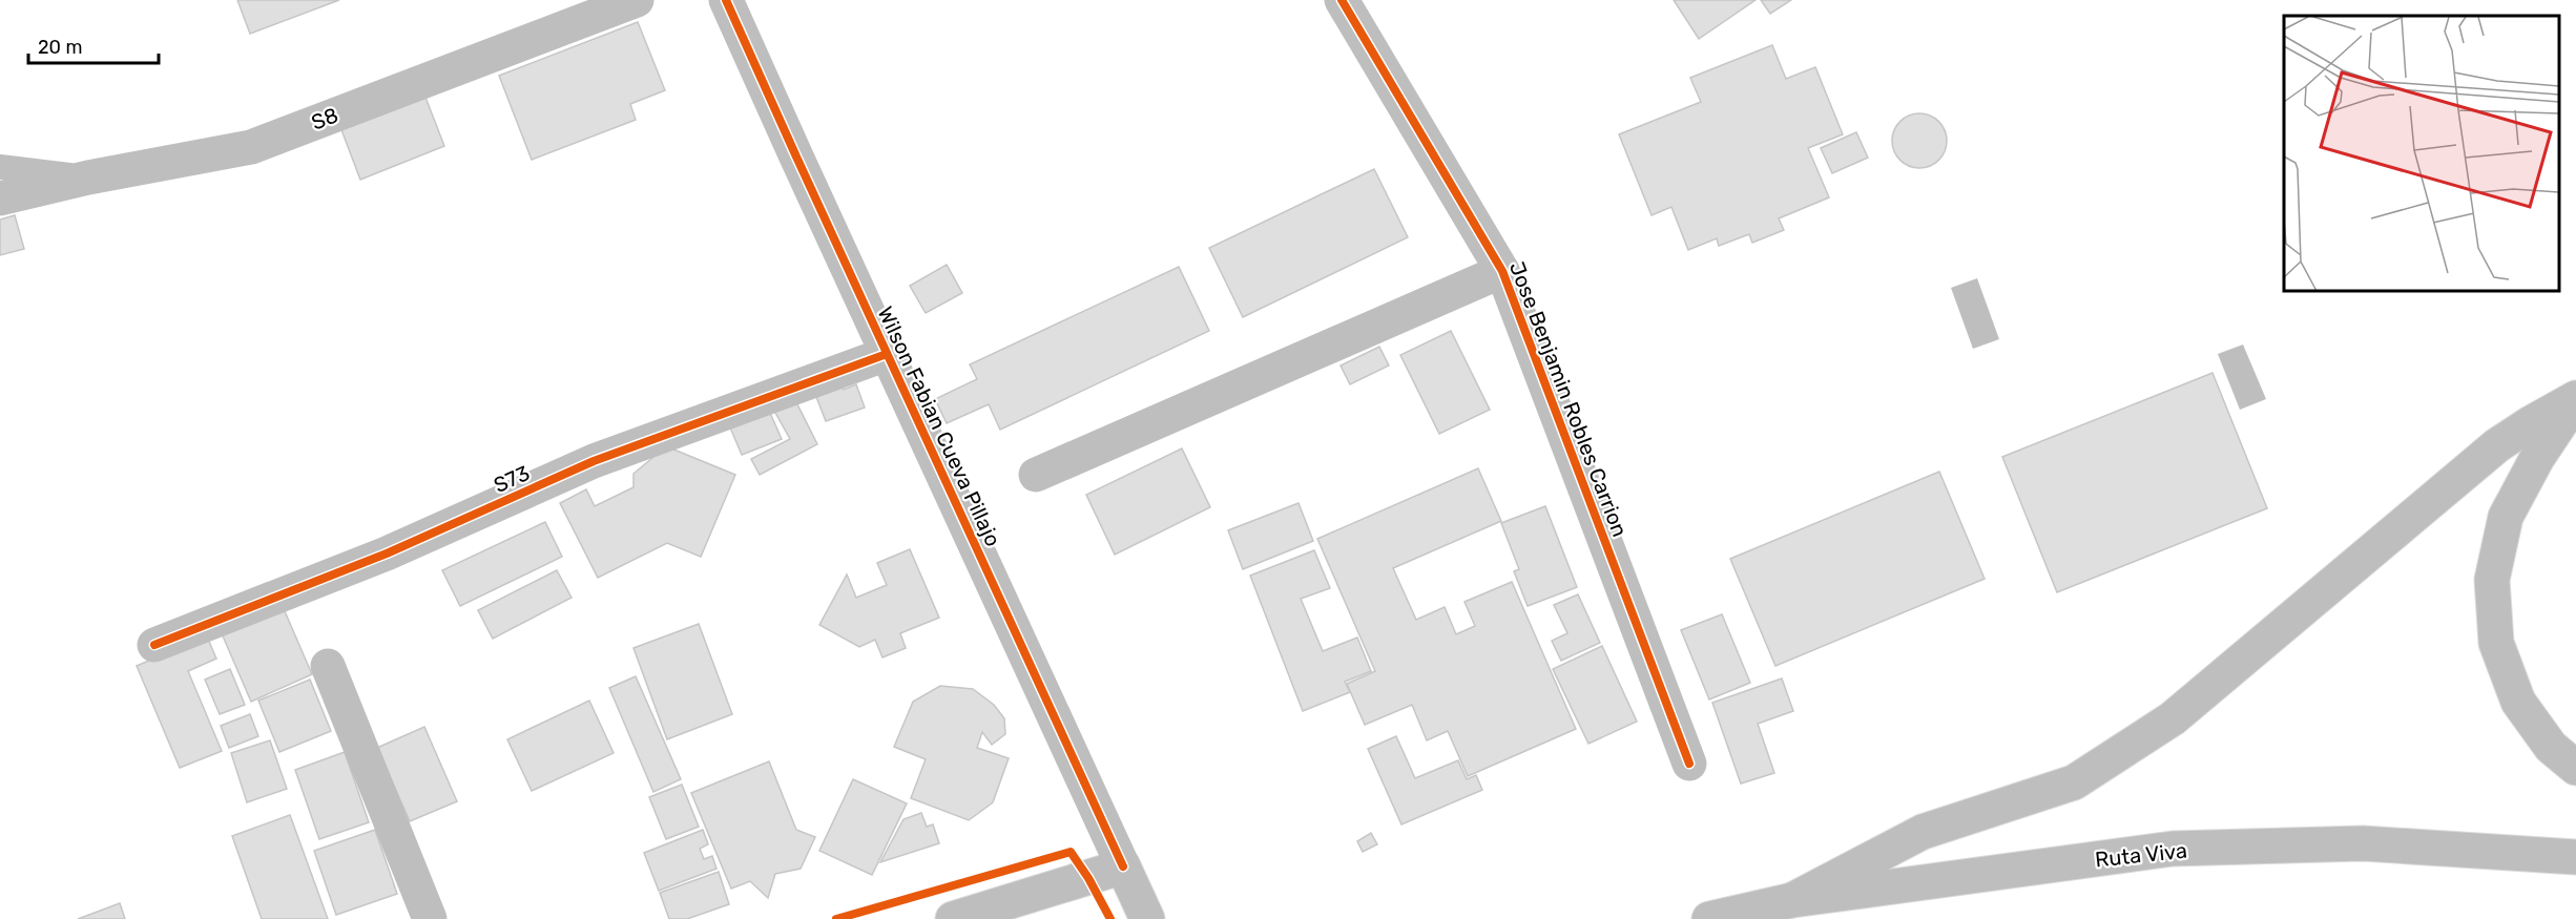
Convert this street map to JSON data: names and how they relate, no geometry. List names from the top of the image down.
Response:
{
  "streets": {
    "main road": [
      "S8",
      "Jose Benjamin Robles Carrion",
      "Wilson Fabian Cueva Pillajo",
      "S73",
      "Ruta Viva"
    ]
  },
  "crossings": [
    ["Wilson Fabian Cueva Pillajo", "S73"]
  ],
  "scale_bar": "20 m"
}
